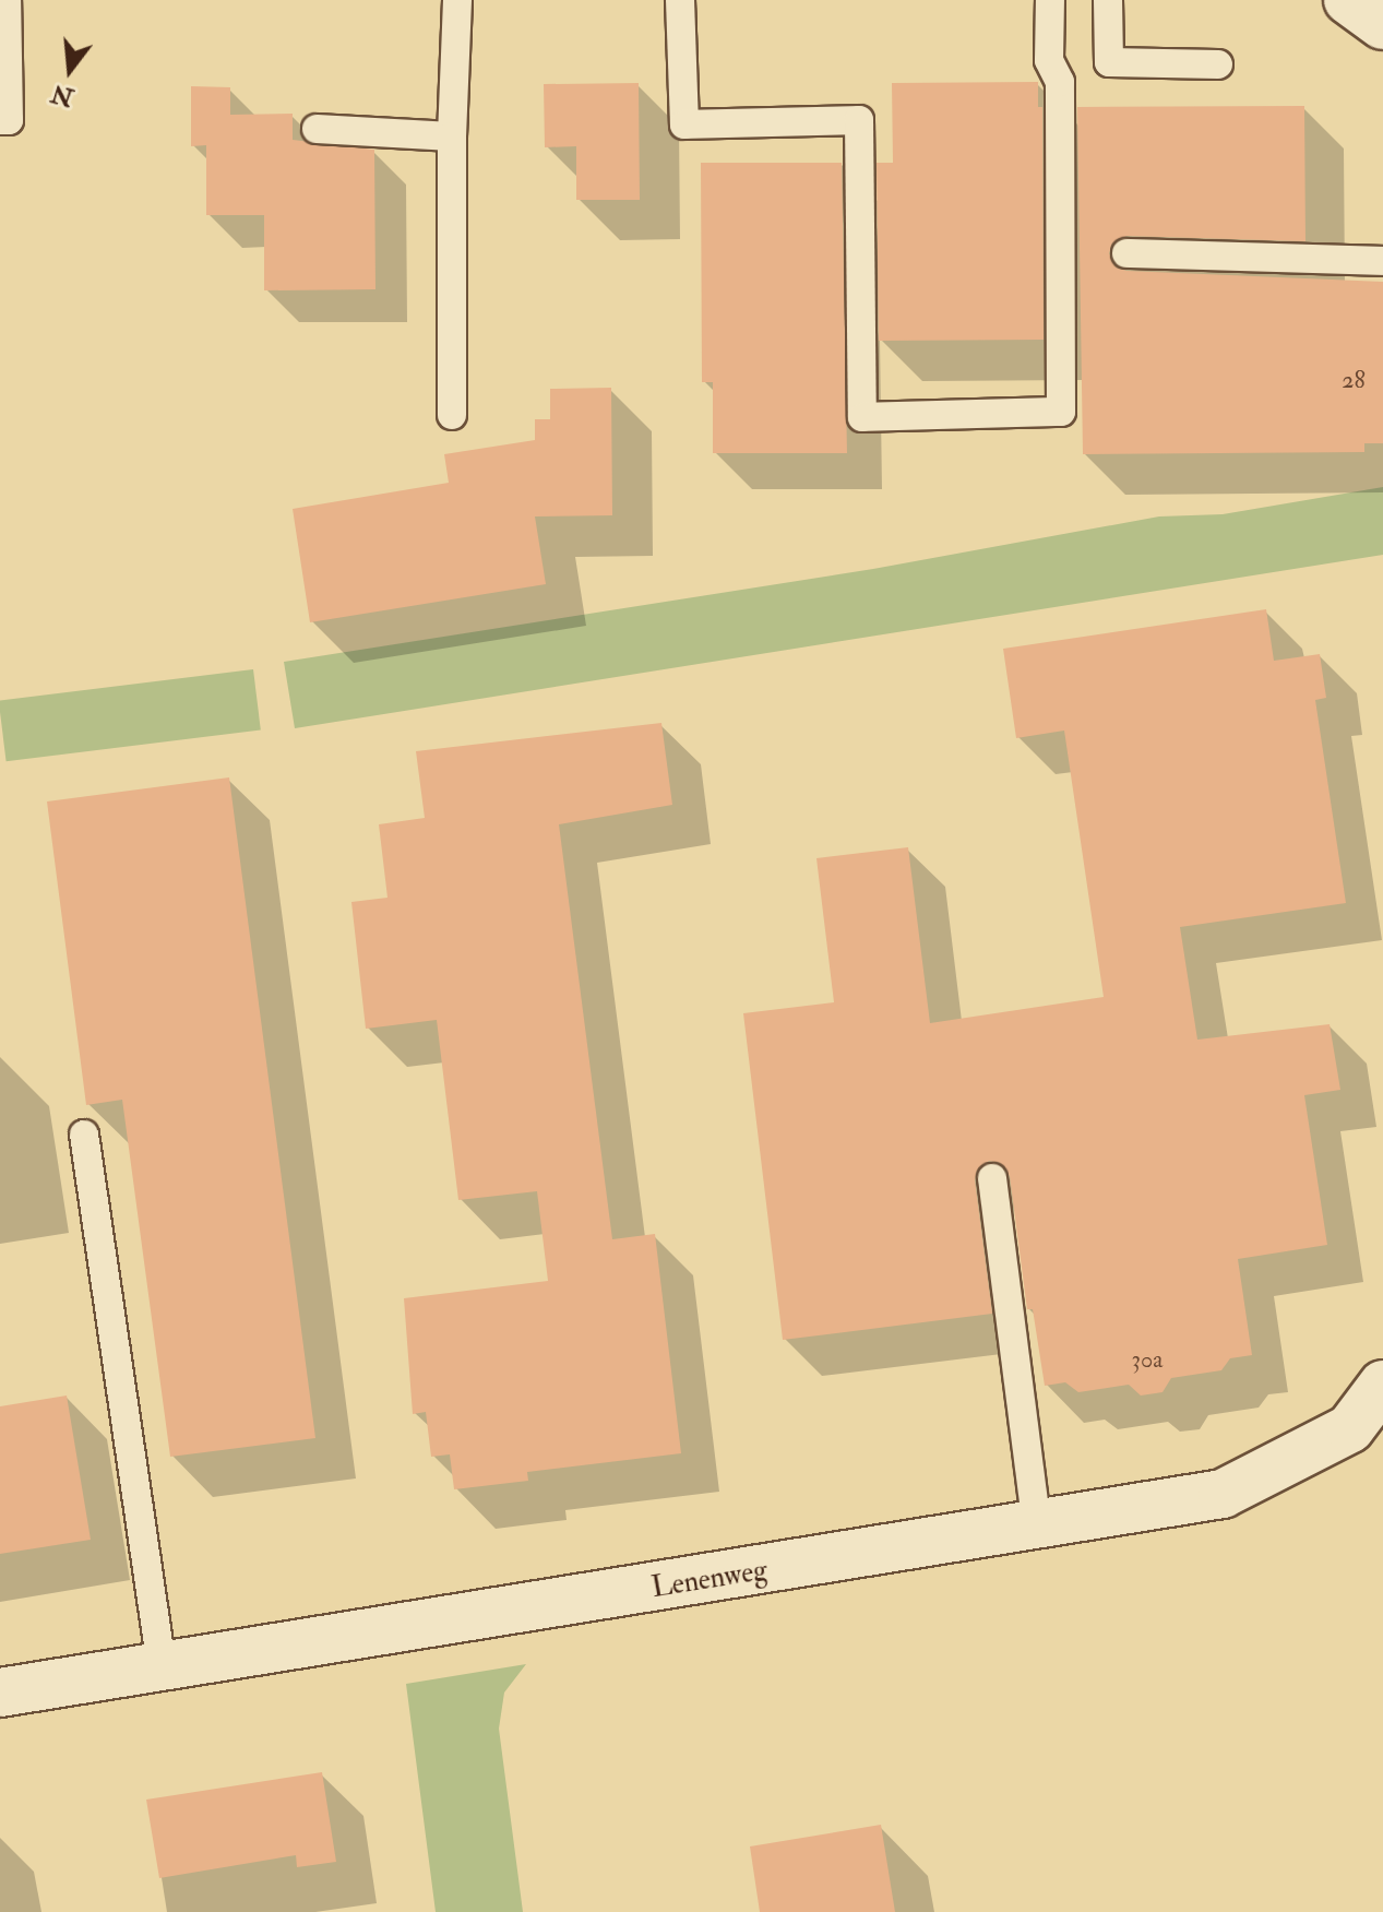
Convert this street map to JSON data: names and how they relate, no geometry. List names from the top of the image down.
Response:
{
  "streets": {
    "street": ["Lenenweg"]
  },
  "house_numbers": ["28", "30a"],
  "north": "bottom"
}
